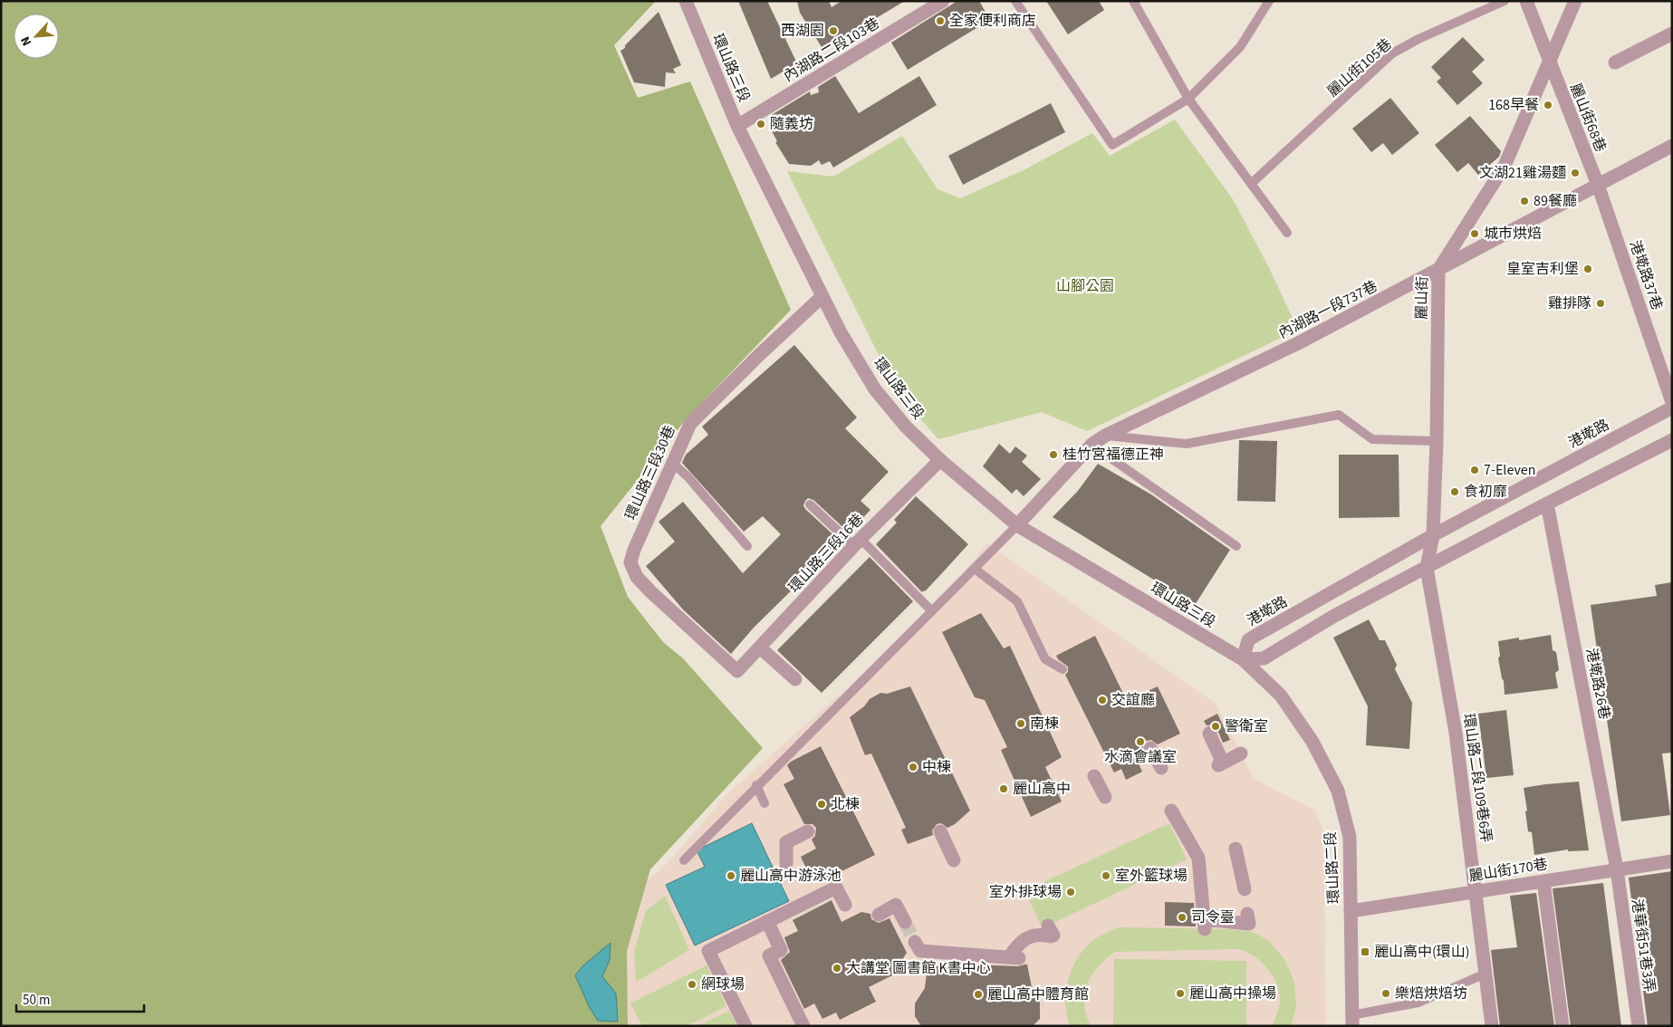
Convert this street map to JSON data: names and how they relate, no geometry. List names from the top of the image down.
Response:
{
  "streets": {
    "street": [
      "內湖路二段103巷",
      "環山路三段",
      "麗山街68巷",
      "港墘路37巷",
      "麗山街",
      "內湖路一段737巷",
      "港墘路",
      "環山路三段30巷",
      "環山路三段16巷",
      "港墘路26巷",
      "環山路二段109巷6弄",
      "環山路二段",
      "麗山街170巷",
      "港華街51巷3弄"
    ],
    "lane": ["麗山街105巷"]
  },
  "crossings": [
    ["內湖路二段103巷", "環山路三段"],
    ["環山路三段", "內湖路一段737巷"],
    ["環山路三段", "港墘路"],
    ["環山路三段", "環山路三段30巷"],
    ["環山路三段", "環山路三段16巷"],
    ["環山路三段", "環山路二段"],
    ["麗山街68巷", "港墘路37巷"],
    ["麗山街68巷", "麗山街"],
    ["麗山街68巷", "內湖路一段737巷"],
    ["港墘路37巷", "內湖路一段737巷"],
    ["麗山街", "內湖路一段737巷"],
    ["麗山街", "港墘路"],
    ["麗山街", "環山路二段109巷6弄"],
    ["港墘路", "環山路二段109巷6弄"],
    ["港墘路", "環山路二段"],
    ["環山路三段30巷", "環山路三段16巷"],
    ["港墘路26巷", "麗山街170巷"],
    ["港墘路26巷", "港華街51巷3弄"],
    ["環山路二段109巷6弄", "麗山街170巷"],
    ["環山路二段", "麗山街170巷"],
    ["麗山街170巷", "港華街51巷3弄"]
  ],
  "parks": ["山腳公園"],
  "places": {
    "other": [
      "全家便利商店",
      "西湖園",
      "168早餐",
      "隨義坊",
      "文湖21雞湯麵",
      "89餐廳",
      "城市烘焙",
      "皇室吉利堡",
      "雞排隊",
      "桂竹宮福德正神",
      "7-Eleven",
      "食初靡",
      "交誼廳",
      "南棟",
      "警衛室",
      "水滴會議室",
      "中棟",
      "麗山高中",
      "北棟",
      "麗山高中游泳池",
      "室外籃球場",
      "室外排球場",
      "司令臺",
      "大講堂 圖書館 K書中心",
      "網球場",
      "麗山高中操場",
      "樂焙烘焙坊",
      "麗山高中體育館"
    ],
    "transit": ["麗山高中(環山)"]
  },
  "scale_bar": "50 m",
  "north": "bottom left"
}
